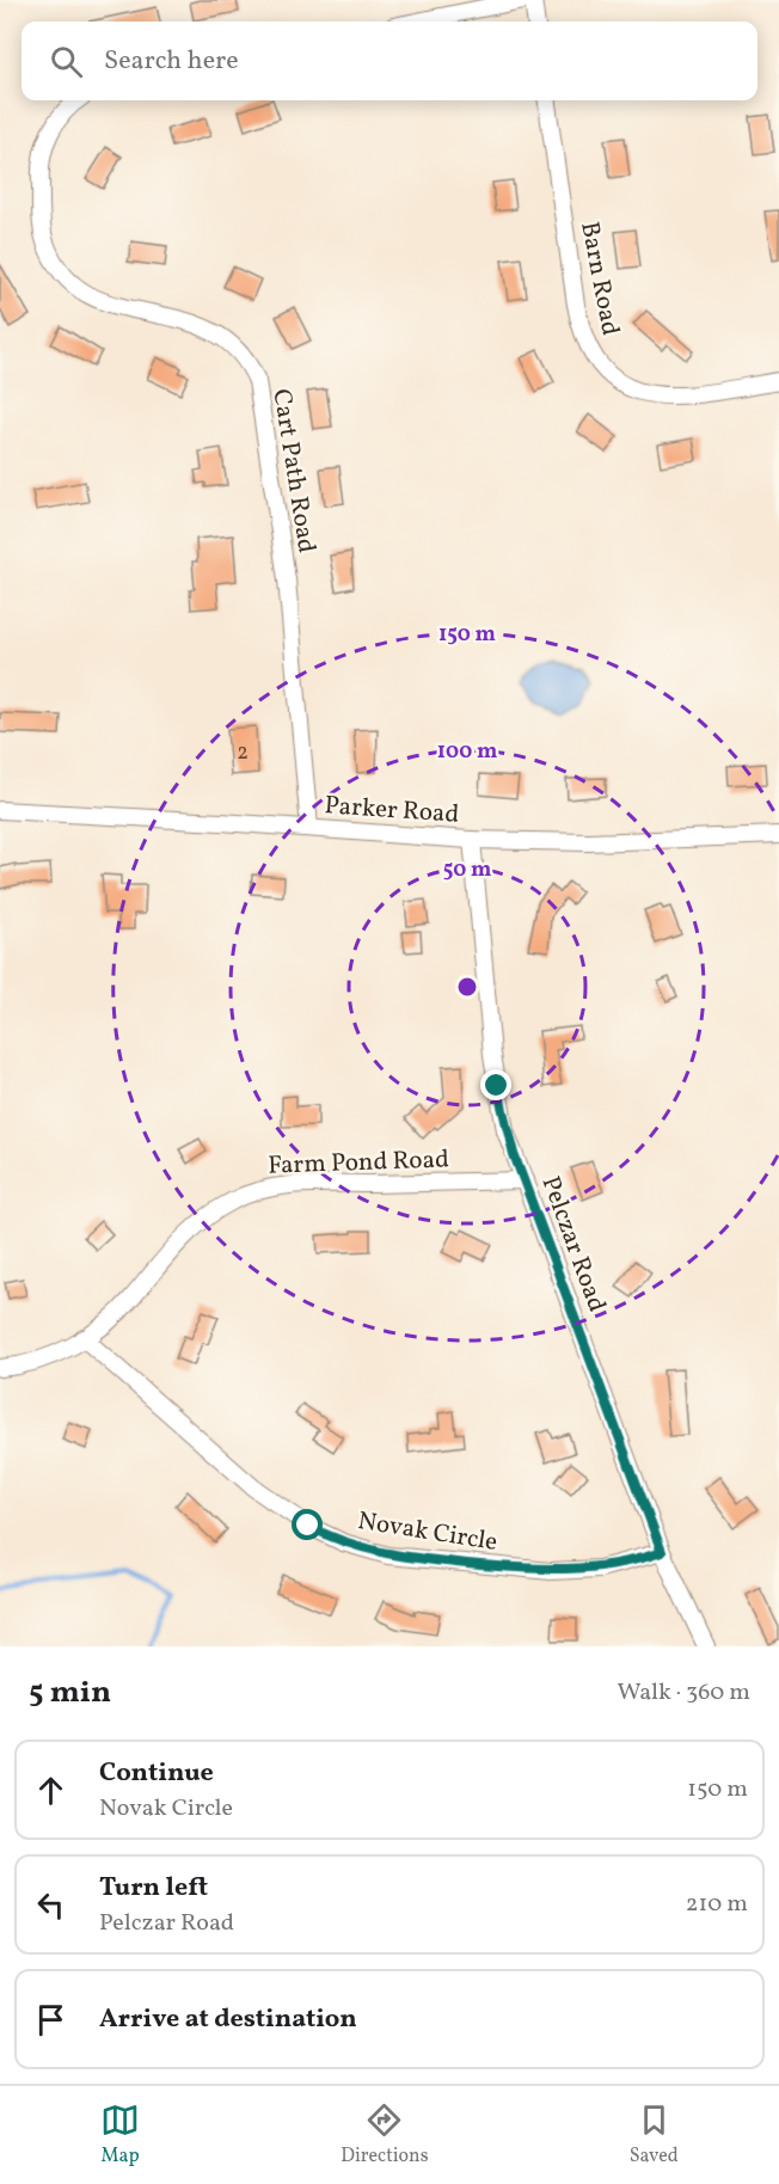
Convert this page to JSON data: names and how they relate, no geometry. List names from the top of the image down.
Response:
{
  "streets": {
    "street": [
      "Barn Road",
      "Cart Path Road",
      "Parker Road",
      "Farm Pond Road",
      "Pelczar Road",
      "Novak Circle"
    ]
  },
  "crossings": [
    ["Cart Path Road", "Parker Road"],
    ["Parker Road", "Pelczar Road"],
    ["Farm Pond Road", "Pelczar Road"],
    ["Farm Pond Road", "Novak Circle"],
    ["Pelczar Road", "Novak Circle"]
  ],
  "house_numbers": ["2"],
  "page": {
    "search": "Search here",
    "heading": ["5 min", "Walk · 360 m"],
    "list": [
      ["Continue", "Novak Circle", "150 m"],
      ["Turn left", "Pelczar Road", "210 m"],
      "Arrive at destination"
    ],
    "nav": ["Map", "Directions", "Saved"]
  },
  "rings": ["150 m", "100 m", "50 m"]
}
